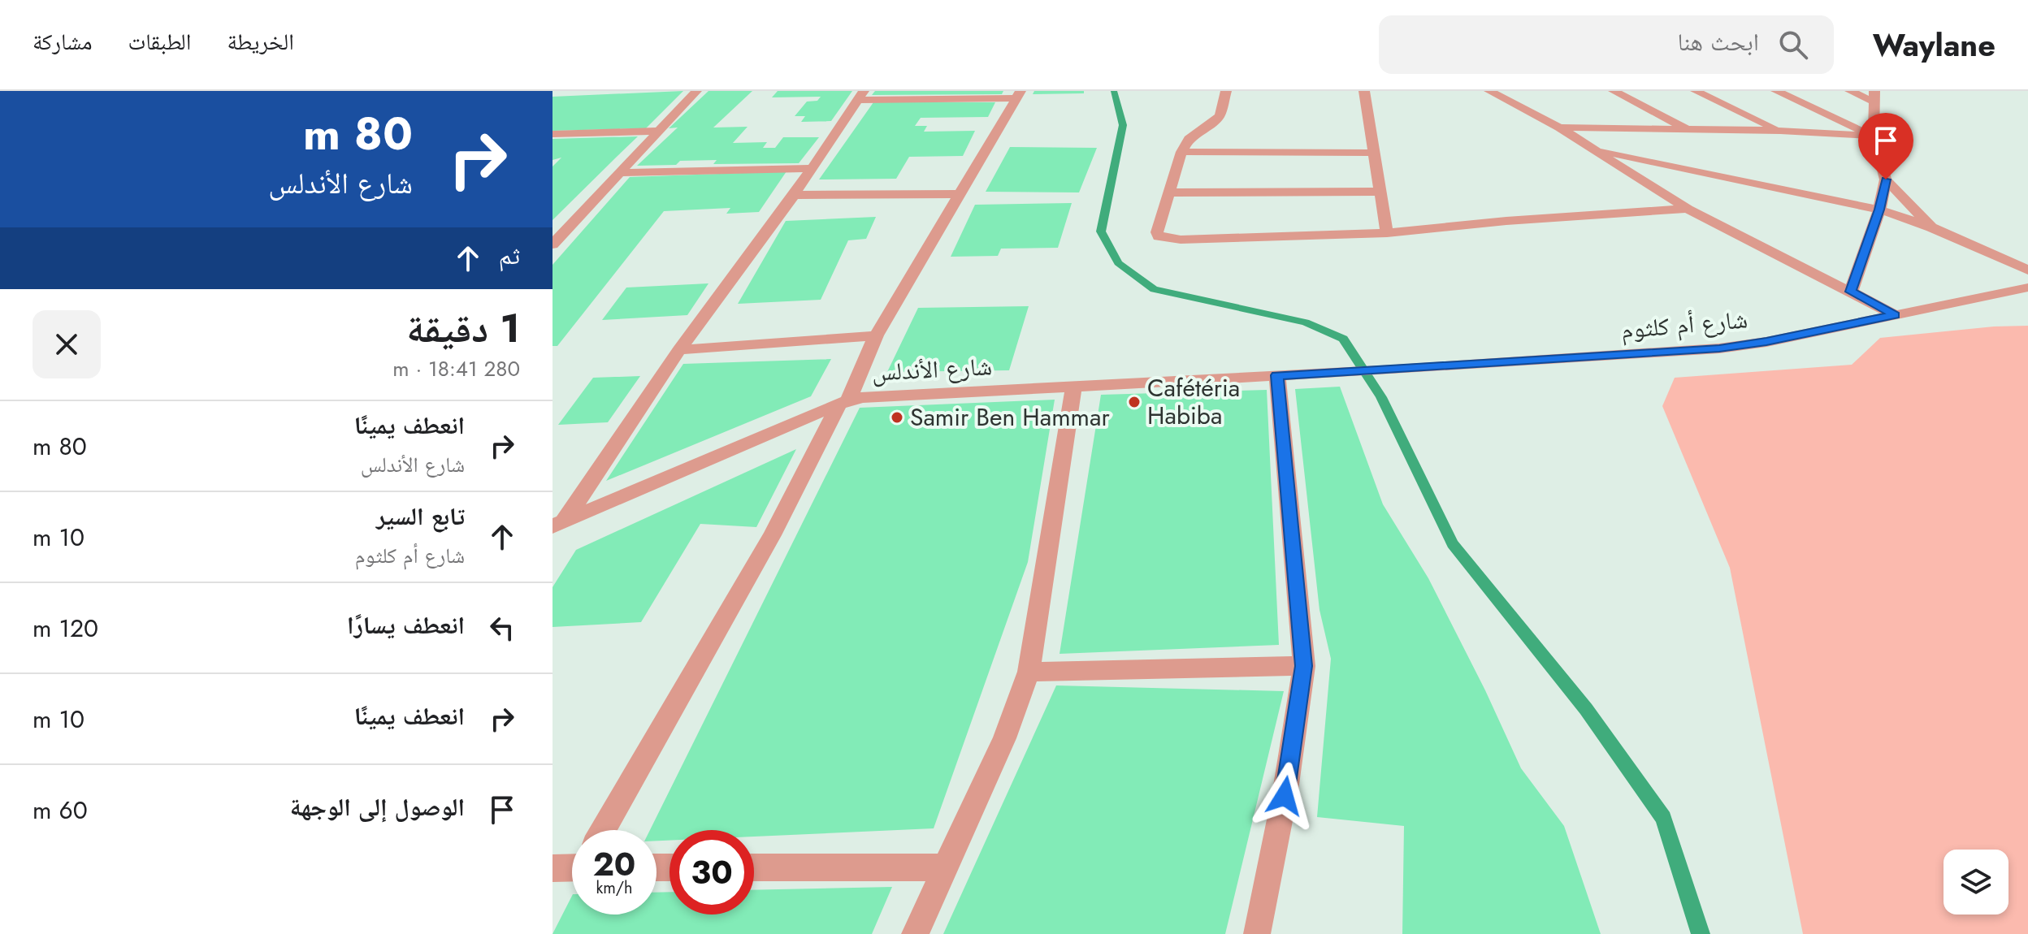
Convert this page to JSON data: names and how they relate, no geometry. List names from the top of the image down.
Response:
{
  "streets": {
    "street": ["شارع أم كلثوم", "شارع الأندلس"]
  },
  "crossings": [
    ["شارع أم كلثوم", "شارع الأندلس"]
  ],
  "places": ["Cafétéria Habiba", "Samir Ben Hammar"],
  "page": {
    "header": "Waylane",
    "search": "ابحث هنا",
    "nav": ["الخريطة", "الطبقات", "مشاركة"],
    "turn": ["80 m", "شارع الأندلس"],
    "then": "ثم",
    "heading": ["1 دقيقة", "280 m · 18:41"],
    "list": [
      {
        "name": "انعطف يمينًا",
        "note": "شارع الأندلس",
        "value": "80 m"
      },
      {
        "name": "تابع السير",
        "note": "شارع أم كلثوم",
        "value": "10 m"
      },
      {
        "name": "انعطف يسارًا",
        "value": "120 m"
      },
      {
        "name": "انعطف يمينًا",
        "value": "10 m"
      },
      {
        "name": "الوصول إلى الوجهة",
        "value": "60 m"
      }
    ],
    "speed": "20 km/h",
    "limit": "30"
  }
}
